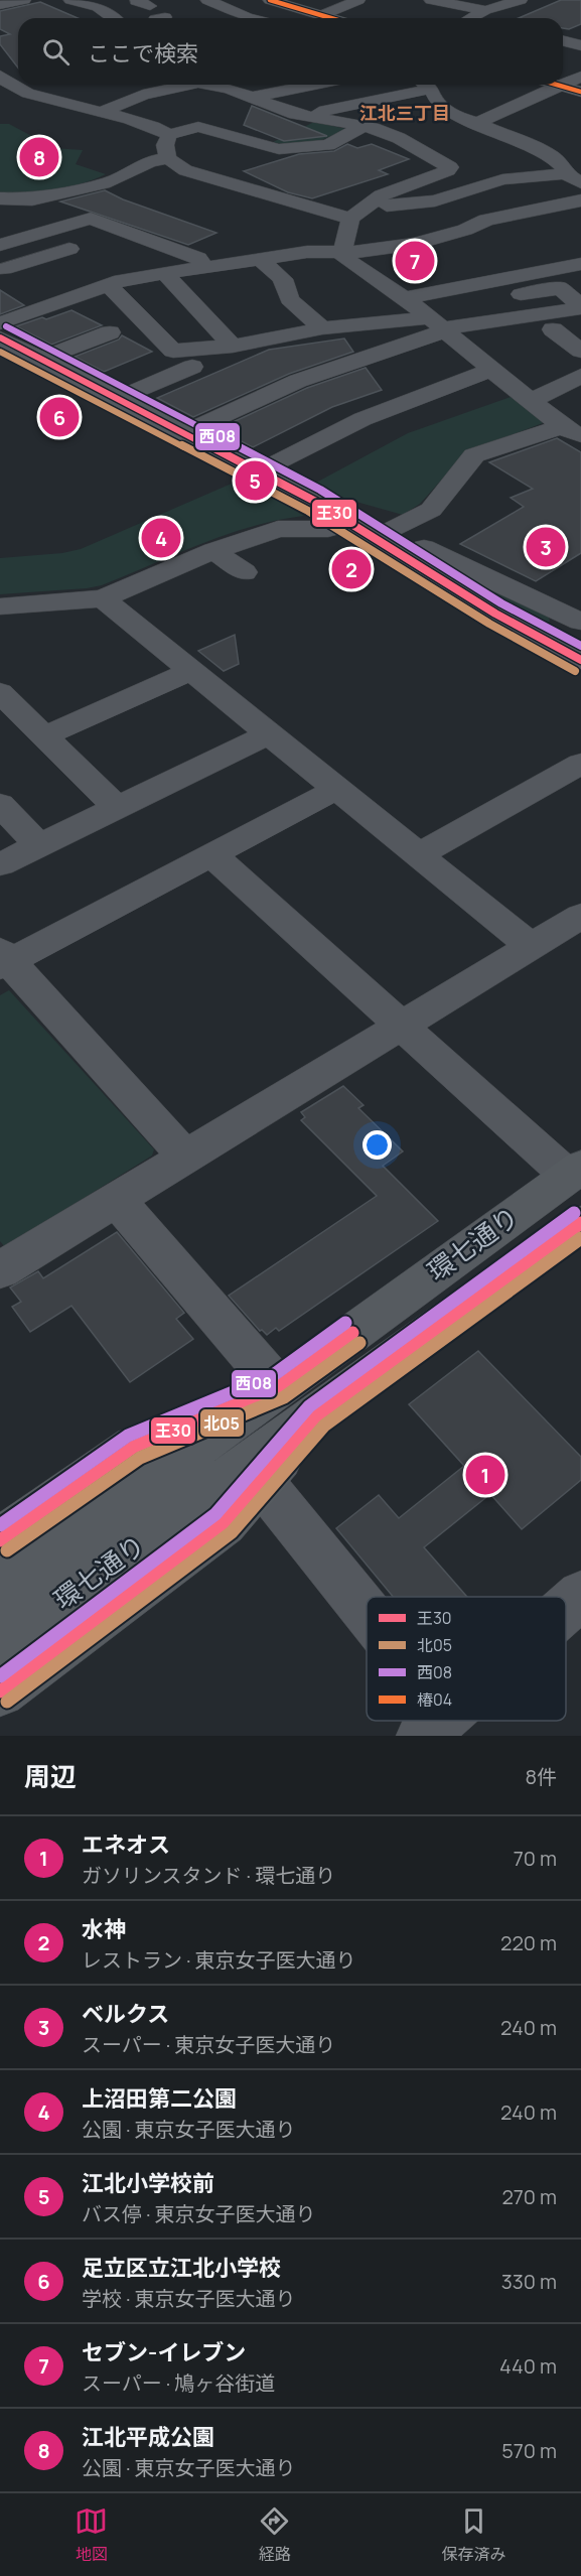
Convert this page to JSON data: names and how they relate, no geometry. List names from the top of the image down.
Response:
{
  "streets": {
    "main road": ["環七通り"]
  },
  "districts": ["江北三丁目"],
  "lines": [
    "transit line 椿04",
    "transit line 西08",
    "transit line 王30",
    "transit line 北05"
  ],
  "legend": [
    "王30",
    "北05",
    "西08",
    "椿04"
  ],
  "page": {
    "search": "ここで検索",
    "pins": [
      "8",
      "7",
      "6",
      "5",
      "4",
      "3",
      "2",
      "1"
    ],
    "heading": ["周辺", "8件"],
    "list": [
      {
        "mark": "1",
        "name": "エネオス",
        "note": "ガソリンスタンド · 環七通り",
        "value": "70 m"
      },
      {
        "mark": "2",
        "name": "水神",
        "note": "レストラン · 東京女子医大通り",
        "value": "220 m"
      },
      {
        "mark": "3",
        "name": "ベルクス",
        "note": "スーパー · 東京女子医大通り",
        "value": "240 m"
      },
      {
        "mark": "4",
        "name": "上沼田第二公園",
        "note": "公園 · 東京女子医大通り",
        "value": "240 m"
      },
      {
        "mark": "5",
        "name": "江北小学校前",
        "note": "バス停 · 東京女子医大通り",
        "value": "270 m"
      },
      {
        "mark": "6",
        "name": "足立区立江北小学校",
        "note": "学校 · 東京女子医大通り",
        "value": "330 m"
      },
      {
        "mark": "7",
        "name": "セブン-イレブン",
        "note": "スーパー · 鳩ヶ谷街道",
        "value": "440 m"
      },
      {
        "mark": "8",
        "name": "江北平成公園",
        "note": "公園 · 東京女子医大通り",
        "value": "570 m"
      }
    ],
    "nav": ["地図", "経路", "保存済み"]
  }
}
